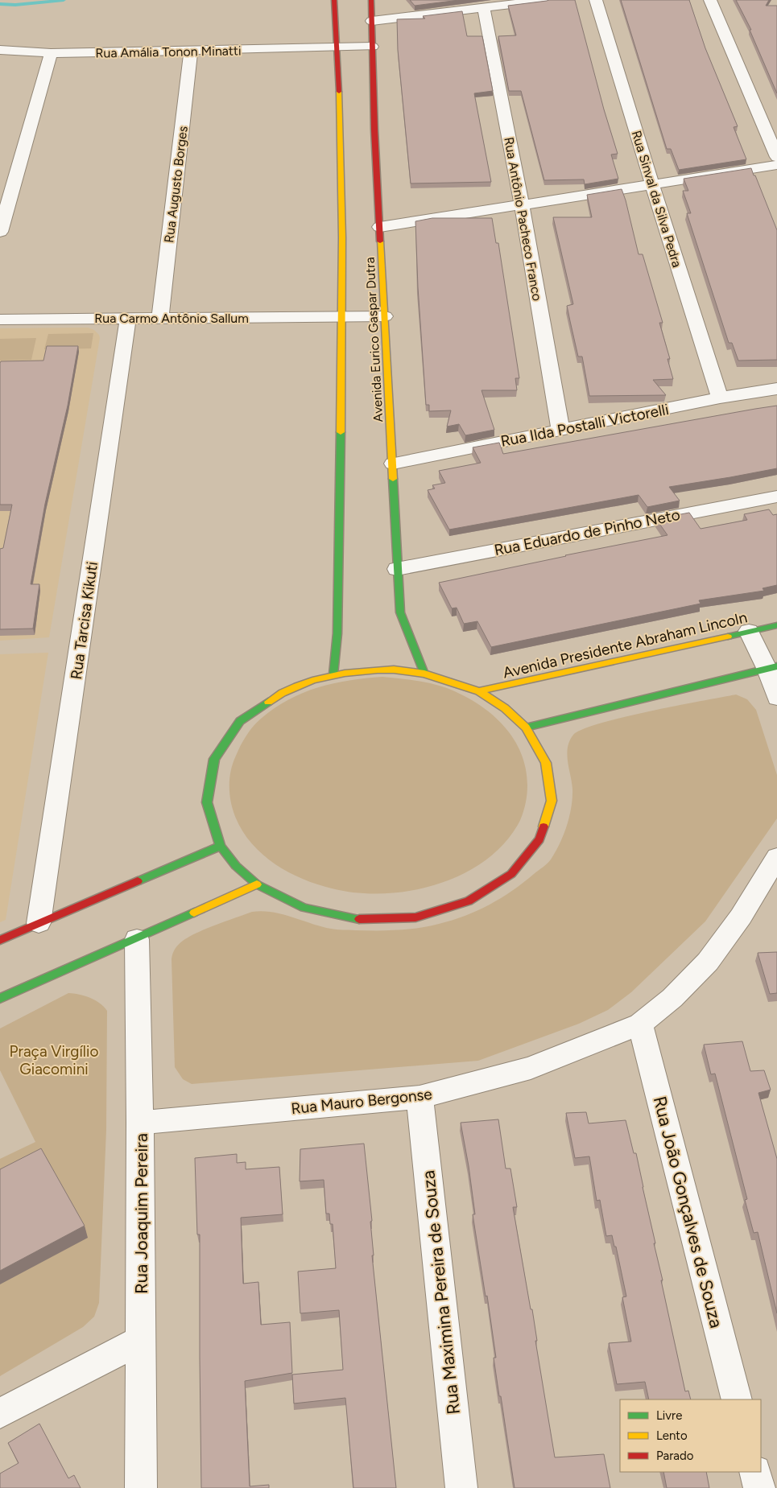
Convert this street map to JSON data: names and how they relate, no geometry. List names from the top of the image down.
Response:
{
  "streets": {
    "street": [
      "Rua Amália Tonon Minatti",
      "Rua Augusto Borges",
      "Rua Sinval da Silva Pedra",
      "Rua Antônio Pacheco Franco",
      "Rua Carmo Antônio Sallum",
      "Avenida Eurico Gaspar Dutra",
      "Rua Ilda Postalli Victorelli",
      "Rua Eduardo de Pinho Neto",
      "Rua Tarcisa Kikuti",
      "Avenida Presidente Abraham Lincoln",
      "Rua Mauro Bergonse",
      "Rua João Gonçalves de Souza",
      "Rua Joaquim Pereira",
      "Rua Maximina Pereira de Souza"
    ]
  },
  "crossings": [
    ["Rua Amália Tonon Minatti", "Rua Augusto Borges"],
    ["Rua Amália Tonon Minatti", "Avenida Eurico Gaspar Dutra"],
    ["Rua Augusto Borges", "Rua Carmo Antônio Sallum"],
    ["Rua Sinval da Silva Pedra", "Rua Ilda Postalli Victorelli"],
    ["Rua Antônio Pacheco Franco", "Rua Ilda Postalli Victorelli"],
    ["Rua Carmo Antônio Sallum", "Avenida Eurico Gaspar Dutra"],
    ["Rua Carmo Antônio Sallum", "Rua Tarcisa Kikuti"],
    ["Avenida Eurico Gaspar Dutra", "Rua Ilda Postalli Victorelli"],
    ["Avenida Eurico Gaspar Dutra", "Rua Eduardo de Pinho Neto"],
    ["Rua Mauro Bergonse", "Rua João Gonçalves de Souza"],
    ["Rua Mauro Bergonse", "Rua Joaquim Pereira"],
    ["Rua Mauro Bergonse", "Rua Maximina Pereira de Souza"]
  ],
  "parks": ["Praça Virgílio Giacomini"],
  "legend": ["Livre", "Lento", "Parado"]
}
